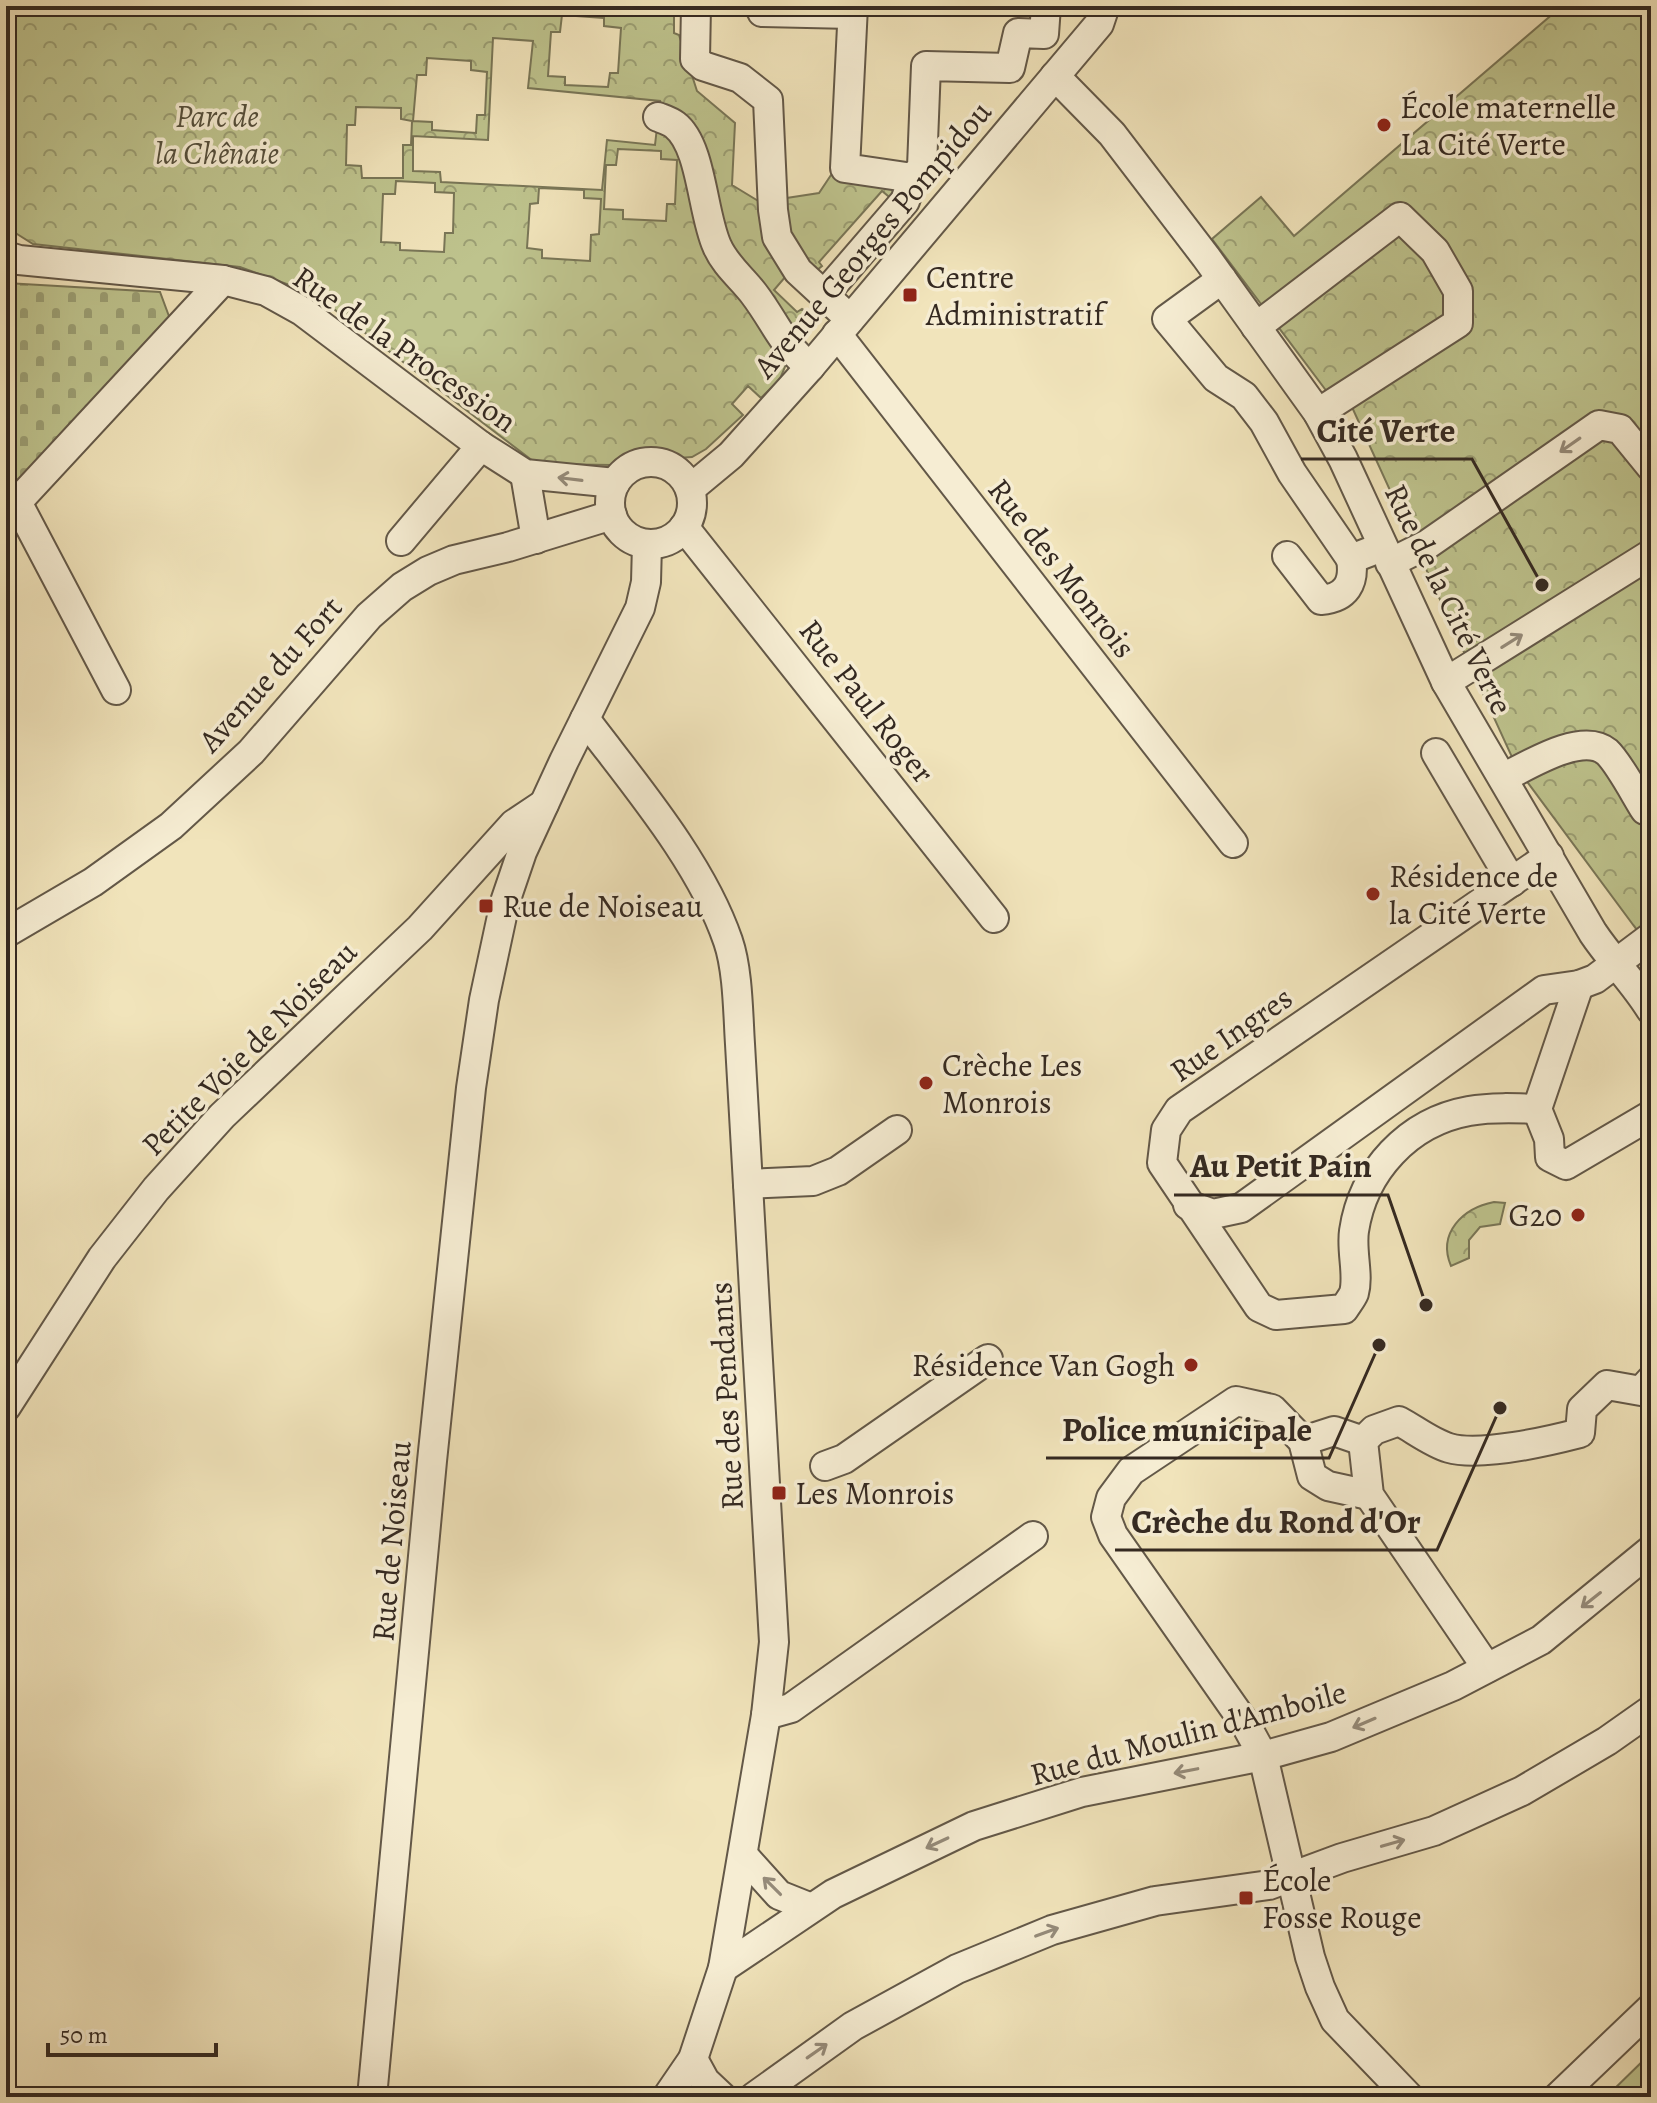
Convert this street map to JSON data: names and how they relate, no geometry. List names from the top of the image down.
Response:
{
  "streets": {
    "street": [
      "Avenue Georges Pompidou",
      "Rue de la Procession",
      "Rue des Monrois",
      "Rue de la Cité Verte",
      "Avenue du Fort",
      "Rue Paul Roger",
      "Rue Ingres",
      "Petite Voie de Noiseau",
      "Rue des Pendants",
      "Rue de Noiseau",
      "Rue du Moulin d'Amboile"
    ]
  },
  "crossings": [
    ["Avenue Georges Pompidou", "Rue des Monrois"],
    ["Avenue Georges Pompidou", "Rue de la Cité Verte"],
    ["Avenue Georges Pompidou", "Avenue du Fort"],
    ["Avenue Georges Pompidou", "Rue Paul Roger"],
    ["Avenue Georges Pompidou", "Rue de Noiseau"],
    ["Rue de la Cité Verte", "Rue Ingres"],
    ["Avenue du Fort", "Rue Paul Roger"],
    ["Avenue du Fort", "Rue de Noiseau"],
    ["Rue Paul Roger", "Rue de Noiseau"],
    ["Petite Voie de Noiseau", "Rue de Noiseau"],
    ["Rue des Pendants", "Rue de Noiseau"],
    ["Rue des Pendants", "Rue du Moulin d'Amboile"]
  ],
  "parks": ["Parc de la Chênaie"],
  "places": {
    "other": [
      "École maternelle La Cité Verte",
      "Cité Verte",
      "Résidence de la Cité Verte",
      "Crèche Les Monrois",
      "G20",
      "Au Petit Pain",
      "Police municipale",
      "Résidence Van Gogh",
      "Crèche du Rond d'Or"
    ],
    "transit": [
      "Centre Administratif",
      "Rue de Noiseau",
      "Les Monrois",
      "École Fosse Rouge"
    ]
  },
  "scale_bar": "50 m"
}
